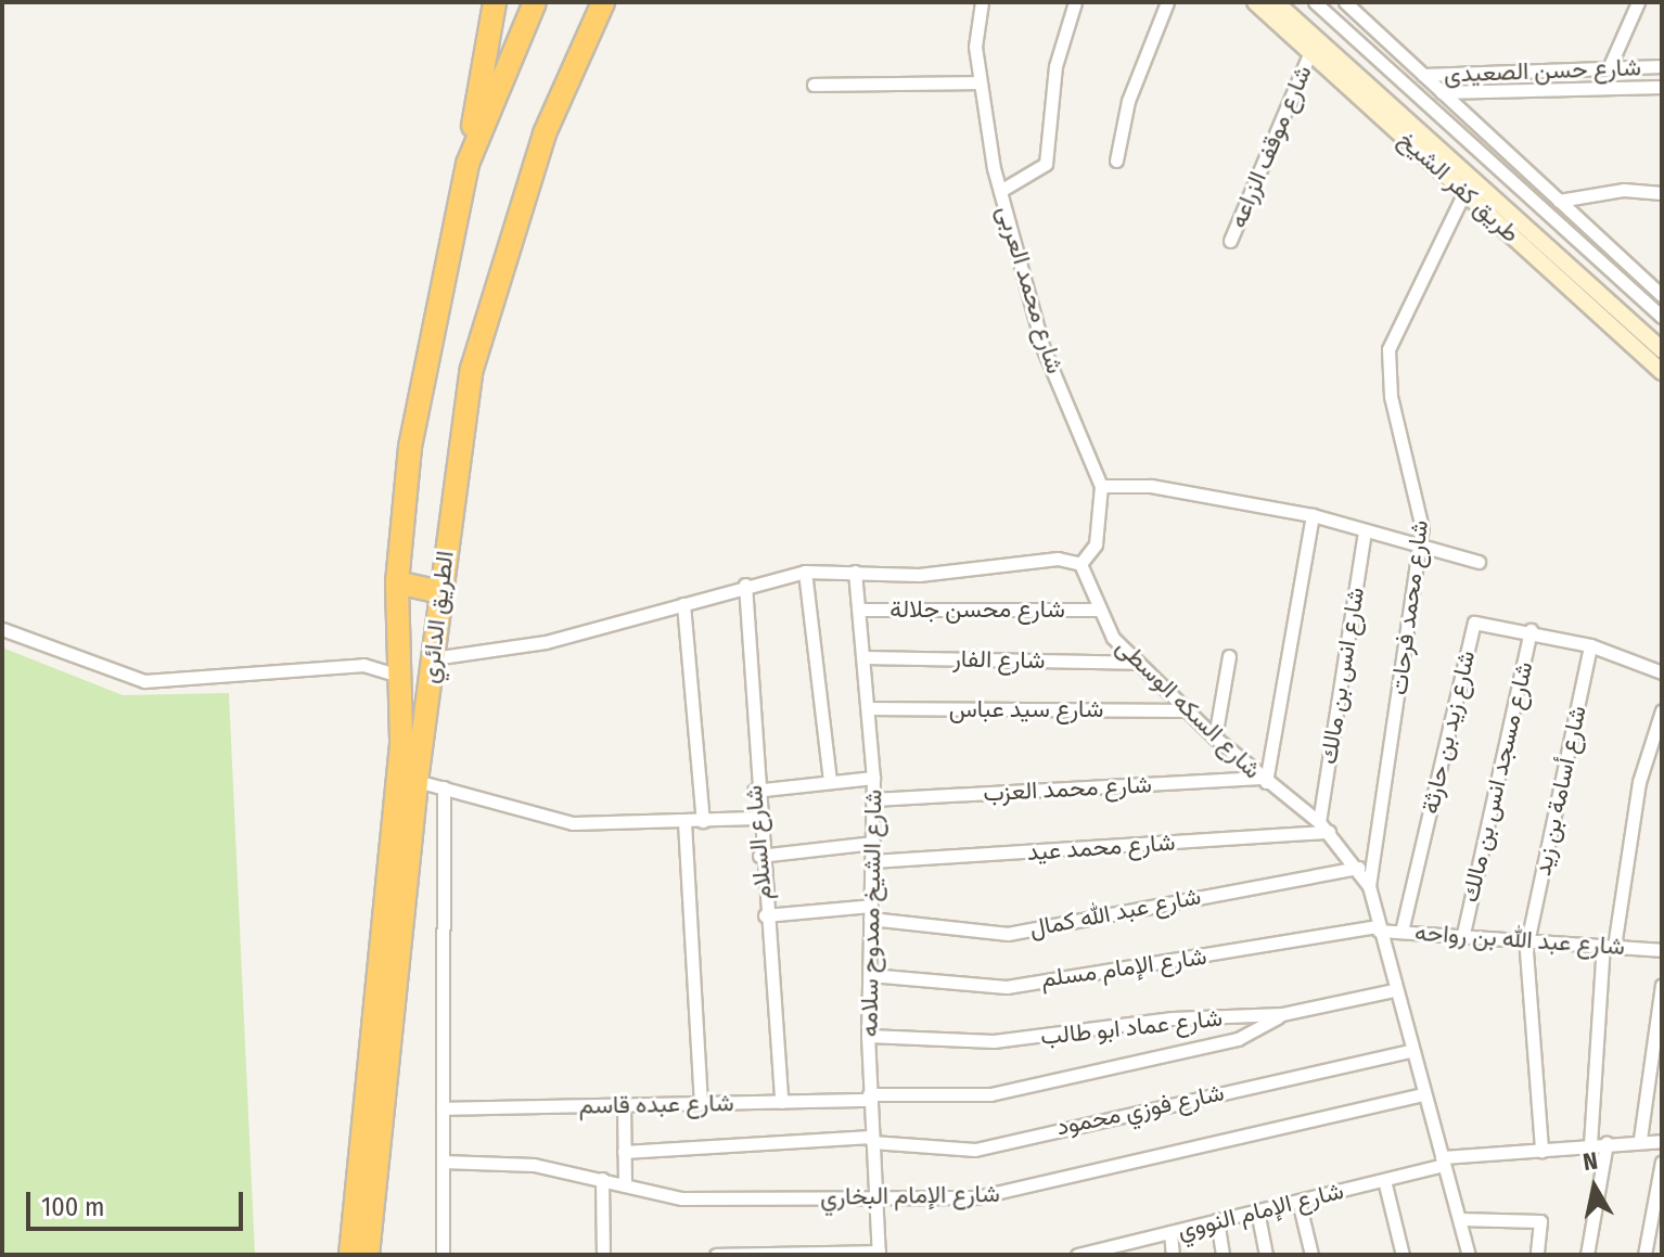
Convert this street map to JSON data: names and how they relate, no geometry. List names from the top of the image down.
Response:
{
  "streets": {
    "highway": ["الطريق الدائري"],
    "street": [
      "شارع حسن الصعيدى",
      "شارع موقف الزراعه",
      "طريق كفر الشيخ",
      "شارع محمد العربى",
      "شارع محمد فرحات",
      "شارع محسن جلالة",
      "شارع الفار",
      "شارع انس بن مالك",
      "شارع السكه الوسطى",
      "شارع سيد عباس",
      "شارع زيد بن حارثة",
      "شارع مسجد انس بن مالك",
      "شارع محمد العزب",
      "شارع أسامة بن زيد",
      "شارع السلام",
      "شارع محمد عيد",
      "شارع عبد الله كمال",
      "شارع الشيخ ممدوح سلامه",
      "شارع عبد الله بن رواحه",
      "شارع الإمام مسلم",
      "شارع عماد ابو طالب",
      "شارع عبده قاسم",
      "شارع فوزي محمود",
      "شارع الإمام البخاري",
      "شارع الإمام النووي"
    ]
  },
  "crossings": [
    ["شارع موقف الزراعه", "طريق كفر الشيخ"],
    ["طريق كفر الشيخ", "شارع محمد فرحات"],
    ["شارع محمد العربى", "شارع السكه الوسطى"],
    ["شارع محمد فرحات", "شارع السكه الوسطى"],
    ["شارع محسن جلالة", "شارع السكه الوسطى"],
    ["شارع محسن جلالة", "شارع الشيخ ممدوح سلامه"],
    ["شارع الفار", "شارع السكه الوسطى"],
    ["شارع الفار", "شارع الشيخ ممدوح سلامه"],
    ["شارع انس بن مالك", "شارع السكه الوسطى"],
    ["شارع انس بن مالك", "شارع محمد عيد"],
    ["شارع السكه الوسطى", "شارع سيد عباس"],
    ["شارع السكه الوسطى", "شارع محمد العزب"],
    ["شارع السكه الوسطى", "شارع محمد عيد"],
    ["شارع السكه الوسطى", "شارع عبد الله كمال"],
    ["شارع السكه الوسطى", "شارع عبد الله بن رواحه"],
    ["شارع السكه الوسطى", "شارع الإمام مسلم"],
    ["شارع السكه الوسطى", "شارع عماد ابو طالب"],
    ["شارع السكه الوسطى", "شارع فوزي محمود"],
    ["شارع السكه الوسطى", "شارع الإمام البخاري"],
    ["شارع السكه الوسطى", "شارع الإمام النووي"],
    ["شارع سيد عباس", "شارع الشيخ ممدوح سلامه"],
    ["شارع زيد بن حارثة", "شارع مسجد انس بن مالك"],
    ["شارع زيد بن حارثة", "شارع أسامة بن زيد"],
    ["شارع زيد بن حارثة", "شارع عبد الله بن رواحه"],
    ["شارع مسجد انس بن مالك", "شارع عبد الله بن رواحه"],
    ["شارع محمد العزب", "شارع الشيخ ممدوح سلامه"],
    ["شارع أسامة بن زيد", "شارع عبد الله بن رواحه"],
    ["شارع أسامة بن زيد", "شارع الإمام النووي"],
    ["شارع السلام", "شارع عبد الله كمال"],
    ["شارع السلام", "شارع عبده قاسم"],
    ["شارع محمد عيد", "شارع الشيخ ممدوح سلامه"],
    ["شارع عبد الله كمال", "شارع الشيخ ممدوح سلامه"],
    ["شارع الشيخ ممدوح سلامه", "شارع الإمام مسلم"],
    ["شارع الشيخ ممدوح سلامه", "شارع عماد ابو طالب"],
    ["شارع الشيخ ممدوح سلامه", "شارع عبده قاسم"],
    ["شارع الشيخ ممدوح سلامه", "شارع فوزي محمود"],
    ["شارع الشيخ ممدوح سلامه", "شارع الإمام البخاري"],
    ["شارع عبد الله بن رواحه", "شارع الإمام مسلم"],
    ["شارع عماد ابو طالب", "شارع عبده قاسم"]
  ],
  "scale_bar": "100 m",
  "north": "top"
}
